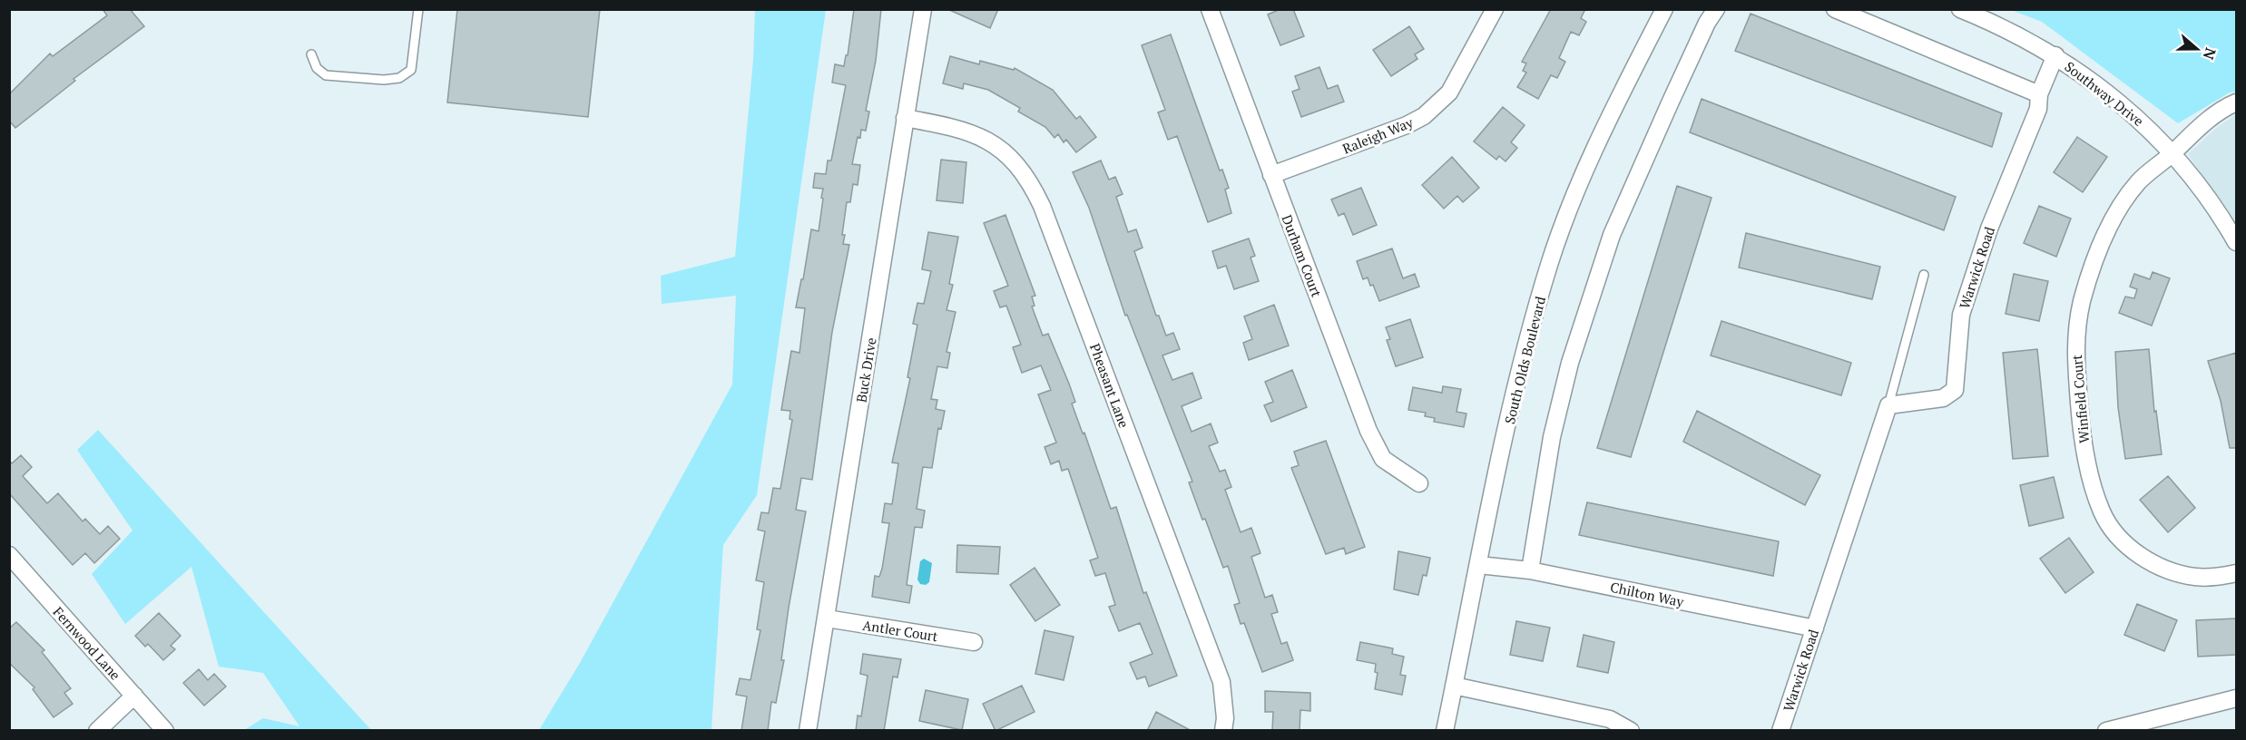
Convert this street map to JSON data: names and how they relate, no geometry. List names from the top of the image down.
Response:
{
  "streets": {
    "street": [
      "Southway Drive",
      "Raleigh Way",
      "Durham Court",
      "Warwick Road",
      "South Olds Boulevard",
      "Buck Drive",
      "Pheasant Lane",
      "Winfield Court",
      "Chilton Way",
      "Antler Court",
      "Fernwood Lane"
    ]
  },
  "crossings": [
    ["Southway Drive", "Winfield Court"],
    ["Raleigh Way", "Durham Court"],
    ["Warwick Road", "Chilton Way"],
    ["South Olds Boulevard", "Chilton Way"],
    ["Buck Drive", "Pheasant Lane"],
    ["Buck Drive", "Antler Court"]
  ],
  "north": "right"
}
